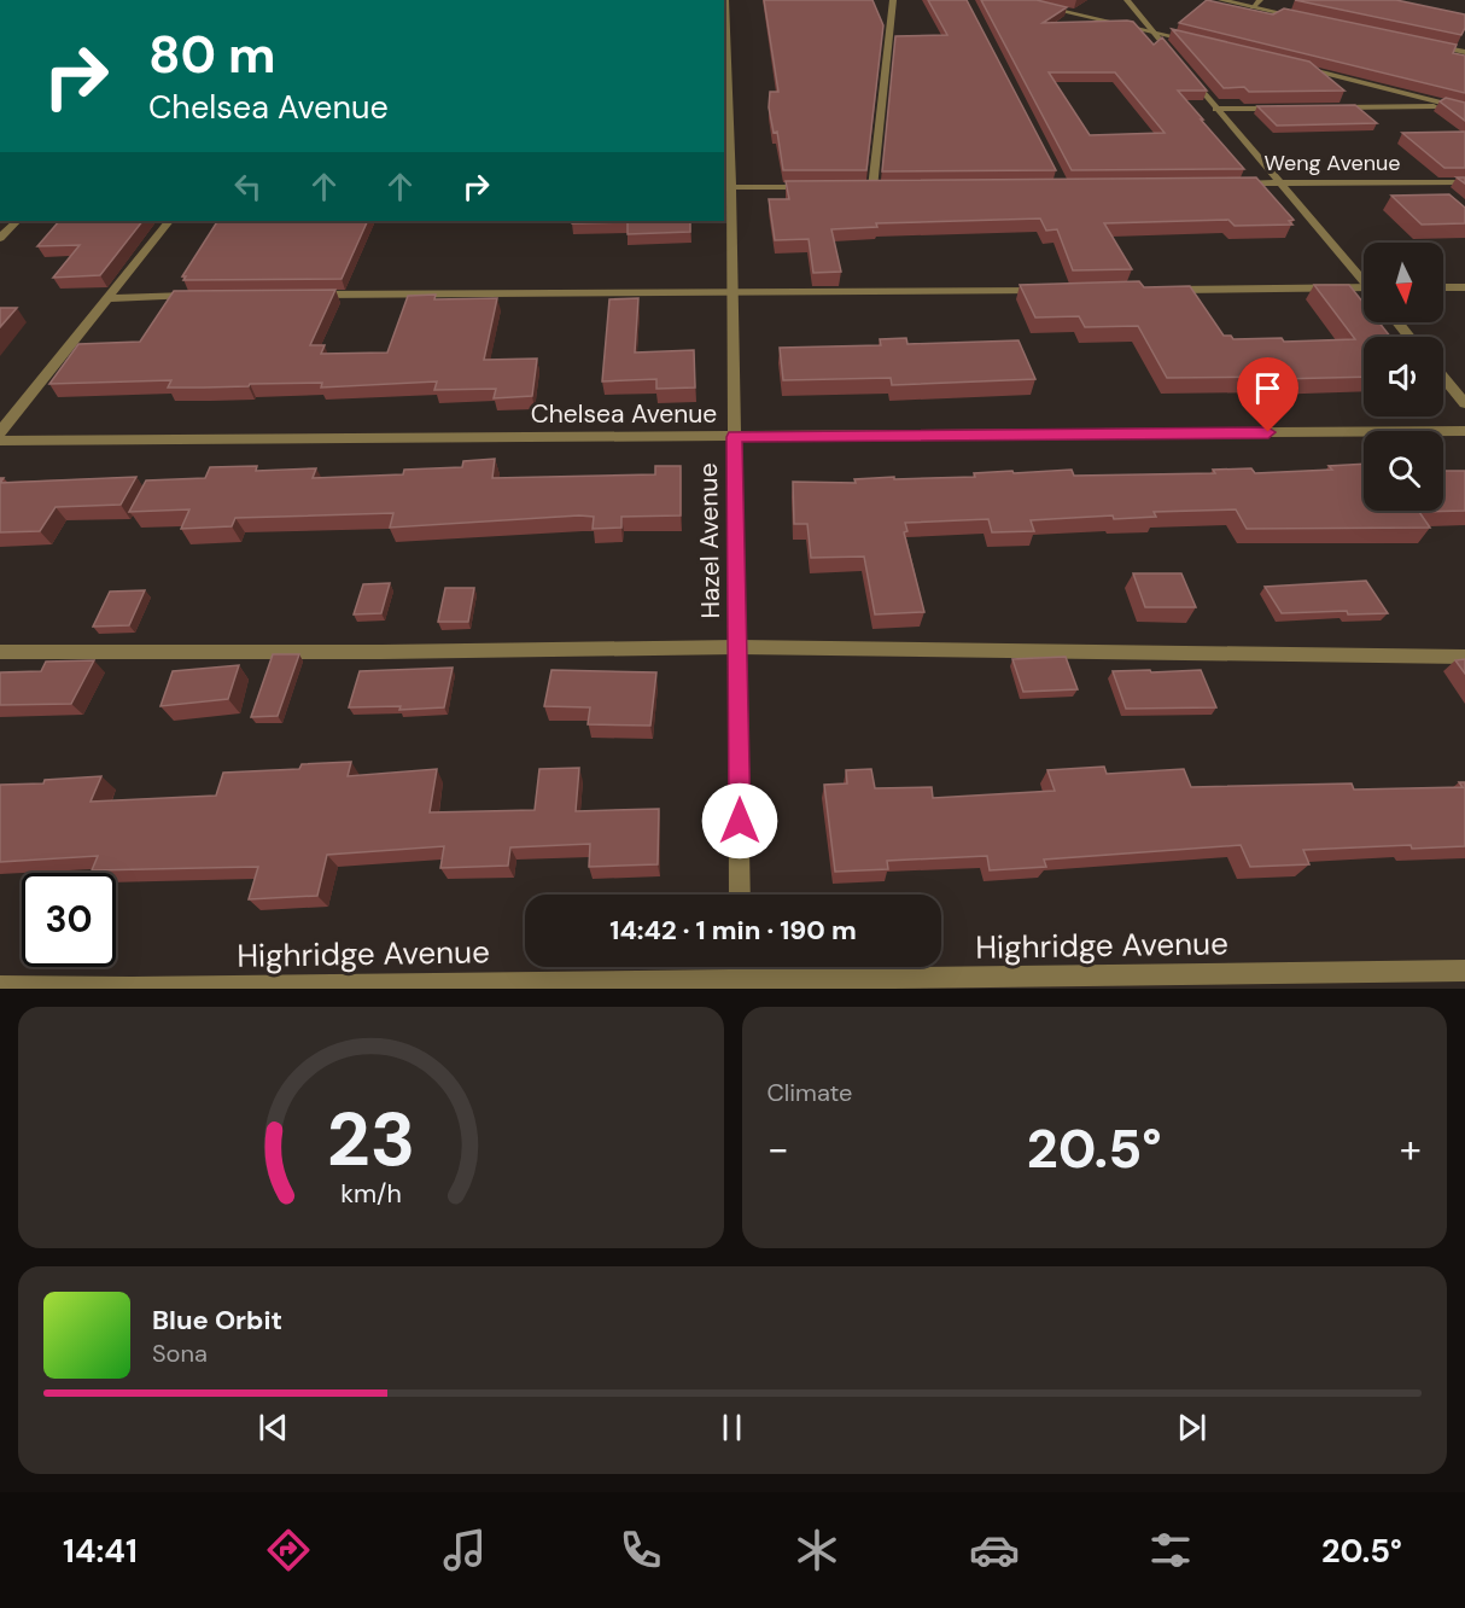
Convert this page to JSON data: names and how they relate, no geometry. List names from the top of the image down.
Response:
{
  "streets": {
    "street": [
      "Weng Avenue",
      "Chelsea Avenue",
      "Hazel Avenue",
      "Highridge Avenue"
    ]
  },
  "crossings": [
    ["Chelsea Avenue", "Hazel Avenue"]
  ],
  "north": "bottom",
  "page": {
    "turn": ["80 m", "Chelsea Avenue"],
    "limit": "30",
    "trip": "14:42 · 1 min · 190 m",
    "tile": "Climate",
    "heat": ["−", "20.5°", "+"],
    "song": ["Blue Orbit", "Sona"],
    "tabs": ["14:41", "20.5°"],
    "gauge": ["23", "km/h"]
  }
}
